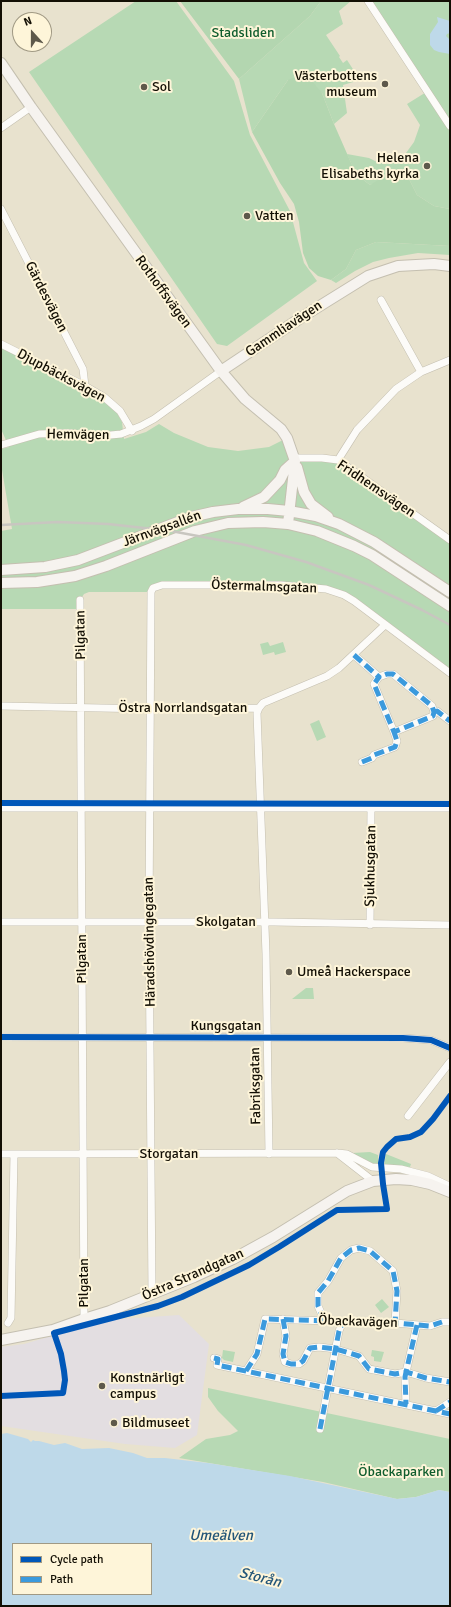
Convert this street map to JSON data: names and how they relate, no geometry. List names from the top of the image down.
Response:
{
  "streets": {
    "street": [
      "Rothoffsvägen",
      "Gärdesvägen",
      "Gammliavägen",
      "Djupbäcksvägen",
      "Hemvägen",
      "Fridhemsvägen",
      "Järnvägsallén",
      "Östermalmsgatan",
      "Pilgatan",
      "Östra Norrlandsgatan",
      "Sjukhusgatan",
      "Skolgatan",
      "Häradshövdingegatan",
      "Kungsgatan",
      "Fabriksgatan",
      "Storgatan",
      "Östra Strandgatan",
      "Öbackavägen"
    ]
  },
  "crossings": [
    ["Rothoffsvägen", "Gammliavägen"],
    ["Rothoffsvägen", "Fridhemsvägen"],
    ["Rothoffsvägen", "Järnvägsallén"],
    ["Gärdesvägen", "Djupbäcksvägen"],
    ["Gammliavägen", "Djupbäcksvägen"],
    ["Gammliavägen", "Hemvägen"],
    ["Djupbäcksvägen", "Hemvägen"],
    ["Östermalmsgatan", "Östra Norrlandsgatan"],
    ["Östermalmsgatan", "Häradshövdingegatan"],
    ["Pilgatan", "Östra Norrlandsgatan"],
    ["Pilgatan", "Skolgatan"],
    ["Pilgatan", "Kungsgatan"],
    ["Pilgatan", "Storgatan"],
    ["Pilgatan", "Östra Strandgatan"],
    ["Östra Norrlandsgatan", "Häradshövdingegatan"],
    ["Östra Norrlandsgatan", "Fabriksgatan"],
    ["Sjukhusgatan", "Skolgatan"],
    ["Skolgatan", "Häradshövdingegatan"],
    ["Skolgatan", "Fabriksgatan"],
    ["Häradshövdingegatan", "Kungsgatan"],
    ["Häradshövdingegatan", "Storgatan"],
    ["Häradshövdingegatan", "Östra Strandgatan"],
    ["Kungsgatan", "Fabriksgatan"],
    ["Fabriksgatan", "Storgatan"],
    ["Storgatan", "Östra Strandgatan"]
  ],
  "water": ["Umeälven", "Storån"],
  "parks": ["Stadsliden", "Öbackaparken"],
  "places": [
    "Västerbottens museum",
    "Sol",
    "Helena Elisabeths kyrka",
    "Vatten",
    "Umeå Hackerspace",
    "Konstnärligt campus",
    "Bildmuseet"
  ],
  "legend": ["Cycle path", "Path"],
  "north": "top"
}
